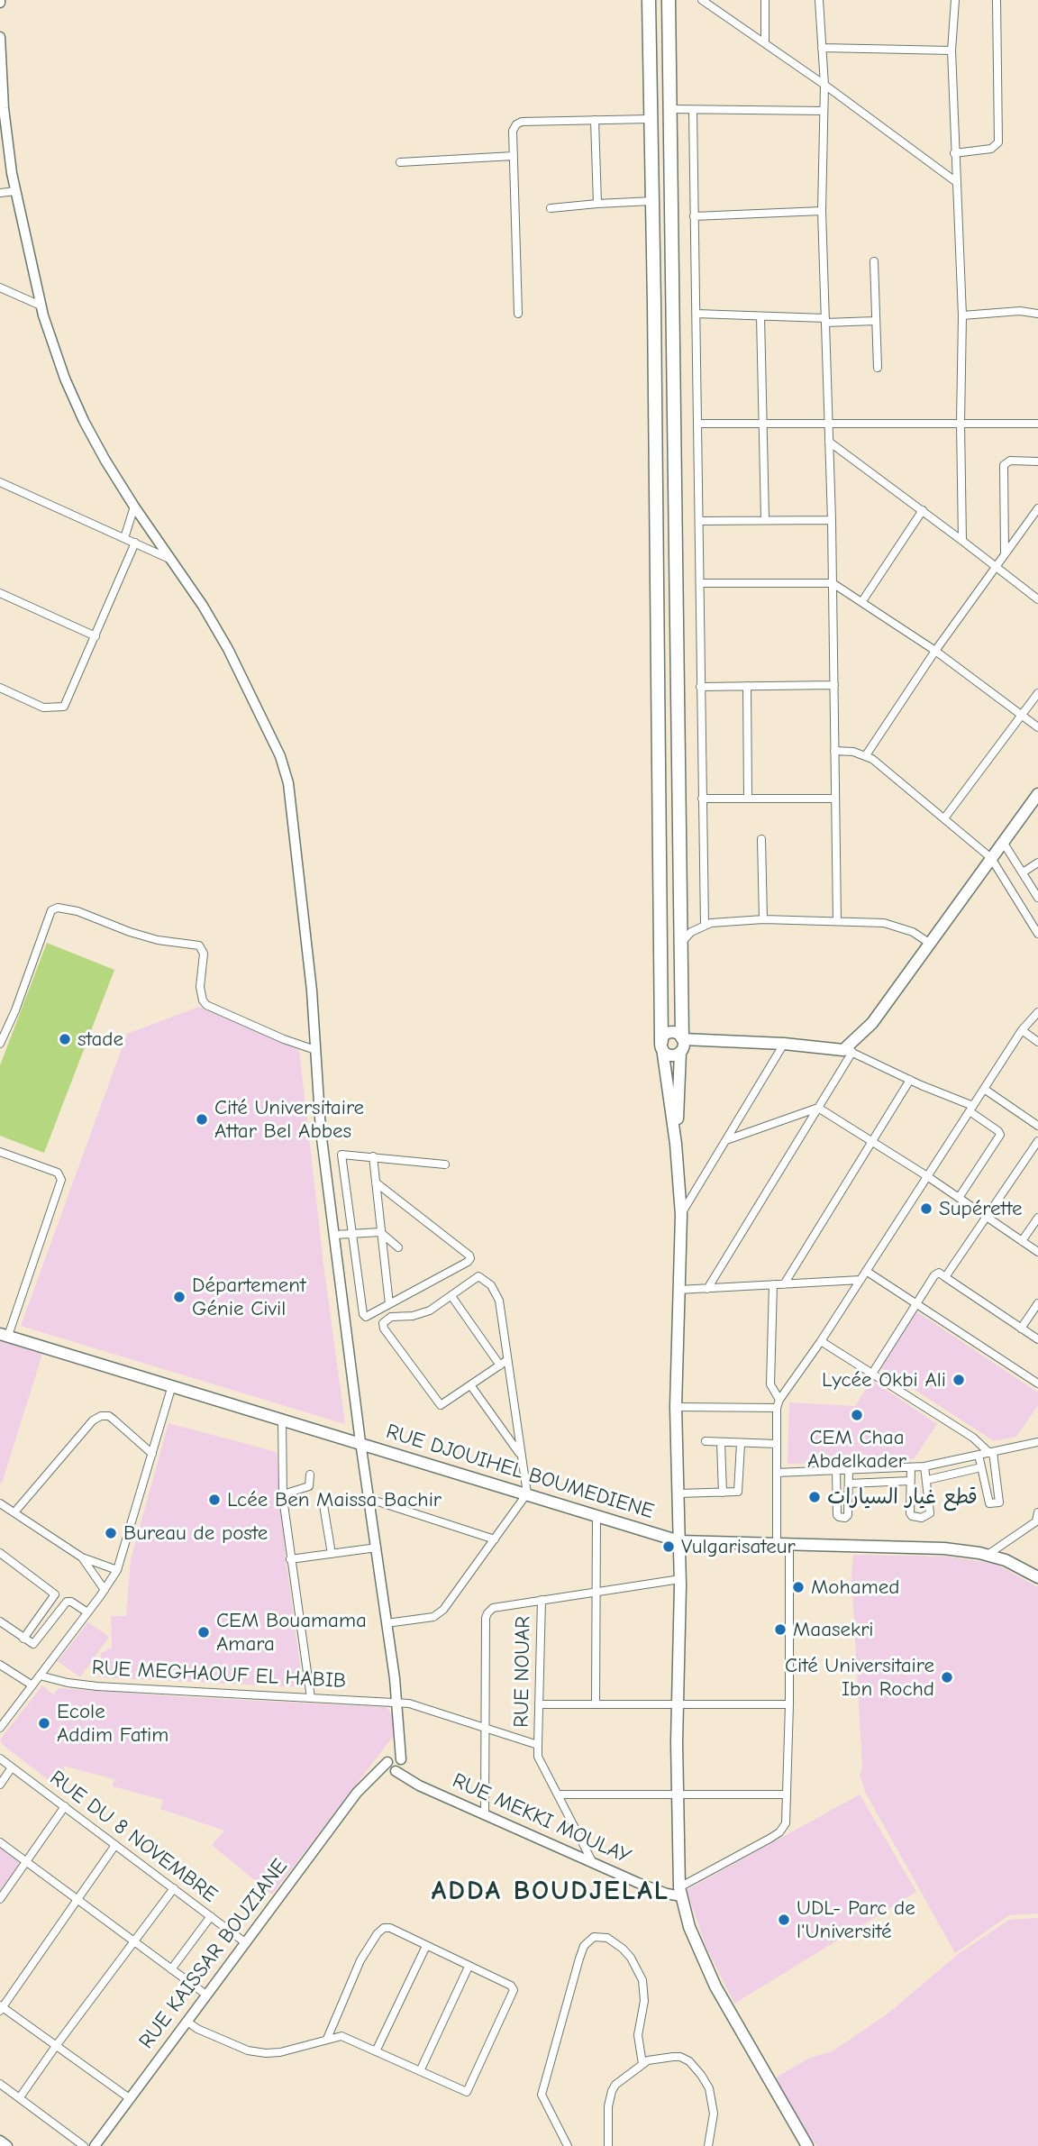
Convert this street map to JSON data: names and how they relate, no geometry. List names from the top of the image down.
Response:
{
  "streets": {
    "main road": ["RUE DJOUIHEL BOUMEDIENE"],
    "street": [
      "RUE NOUAR",
      "RUE MEGHAOUF EL HABIB",
      "RUE MEKKI MOULAY",
      "RUE DU 8 NOVEMBRE",
      "RUE KAISSAR BOUZIANE"
    ]
  },
  "crossings": [
    ["RUE NOUAR", "RUE MEGHAOUF EL HABIB"],
    ["RUE NOUAR", "RUE MEKKI MOULAY"],
    ["RUE MEKKI MOULAY", "RUE KAISSAR BOUZIANE"],
    ["RUE DU 8 NOVEMBRE", "RUE KAISSAR BOUZIANE"]
  ],
  "districts": ["ADDA BOUDJELAL"],
  "places": [
    "stade",
    "Cité Universitaire Attar Bel Abbes",
    "Supérette",
    "Département Génie Civil",
    "Lycée Okbi Ali",
    "CEM Chaa Abdelkader",
    "قطع غيار السيارات",
    "Lcée Ben Maissa Bachir",
    "Bureau de poste",
    "Vulgarisateur",
    "Mohamed",
    "Maasekri",
    "CEM Bouamama Amara",
    "Cité Universitaire Ibn Rochd",
    "Ecole Addim Fatim",
    "UDL- Parc de l'Université"
  ]
}
